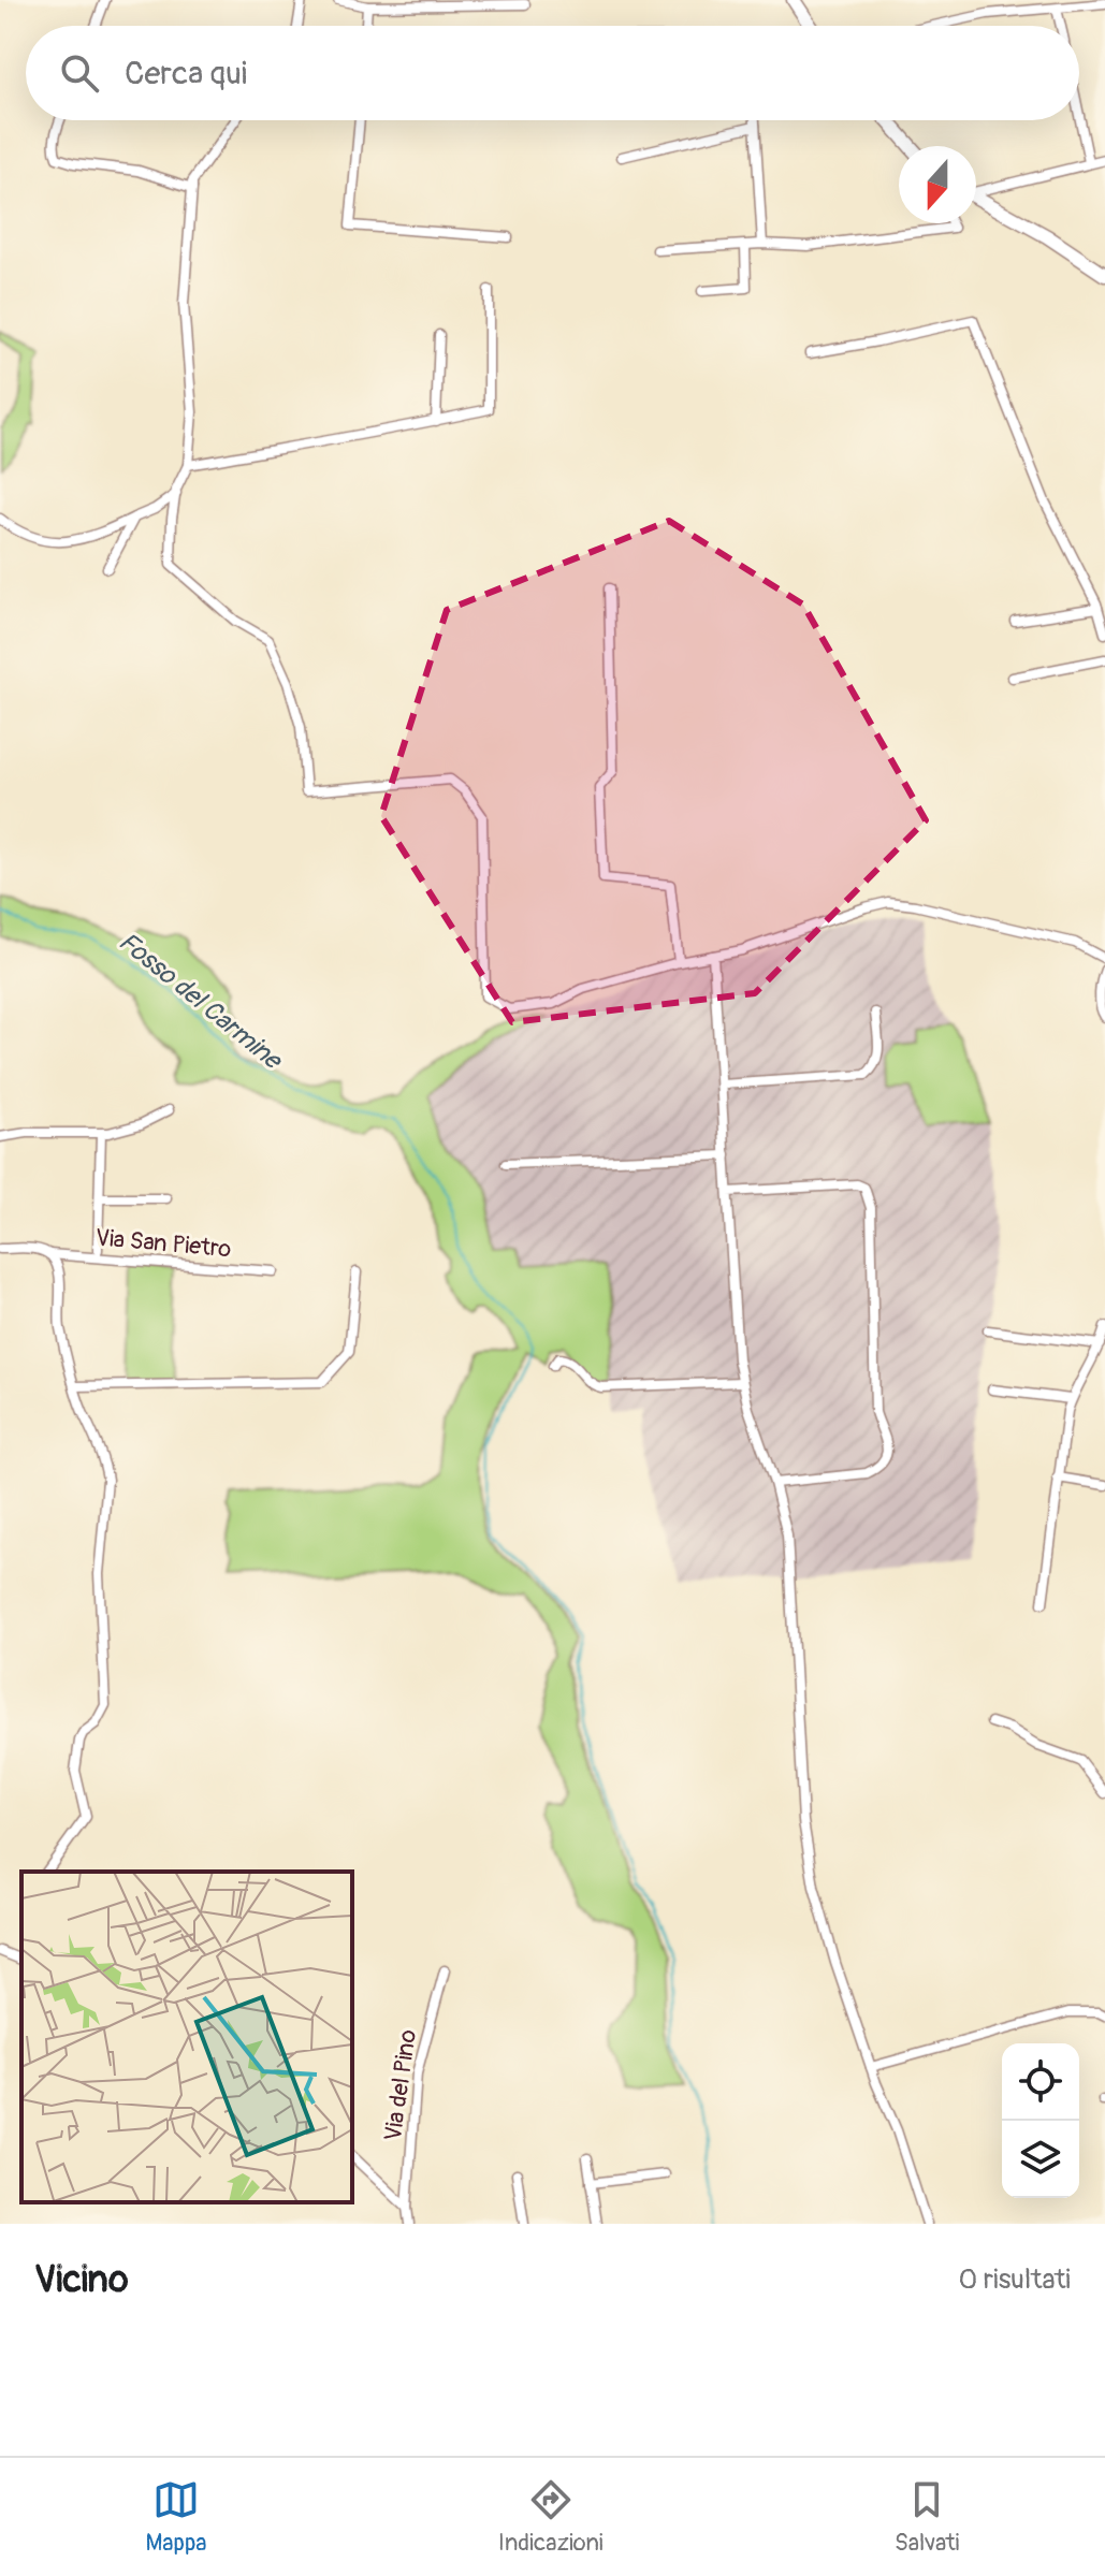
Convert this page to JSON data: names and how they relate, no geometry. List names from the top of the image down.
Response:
{
  "streets": {
    "street": ["Via San Pietro", "Via del Pino"]
  },
  "water": ["Fosso del Carmine"],
  "north": "bottom",
  "page": {
    "search": "Cerca qui",
    "heading": ["Vicino", "0 risultati"],
    "nav": ["Mappa", "Indicazioni", "Salvati"]
  }
}
